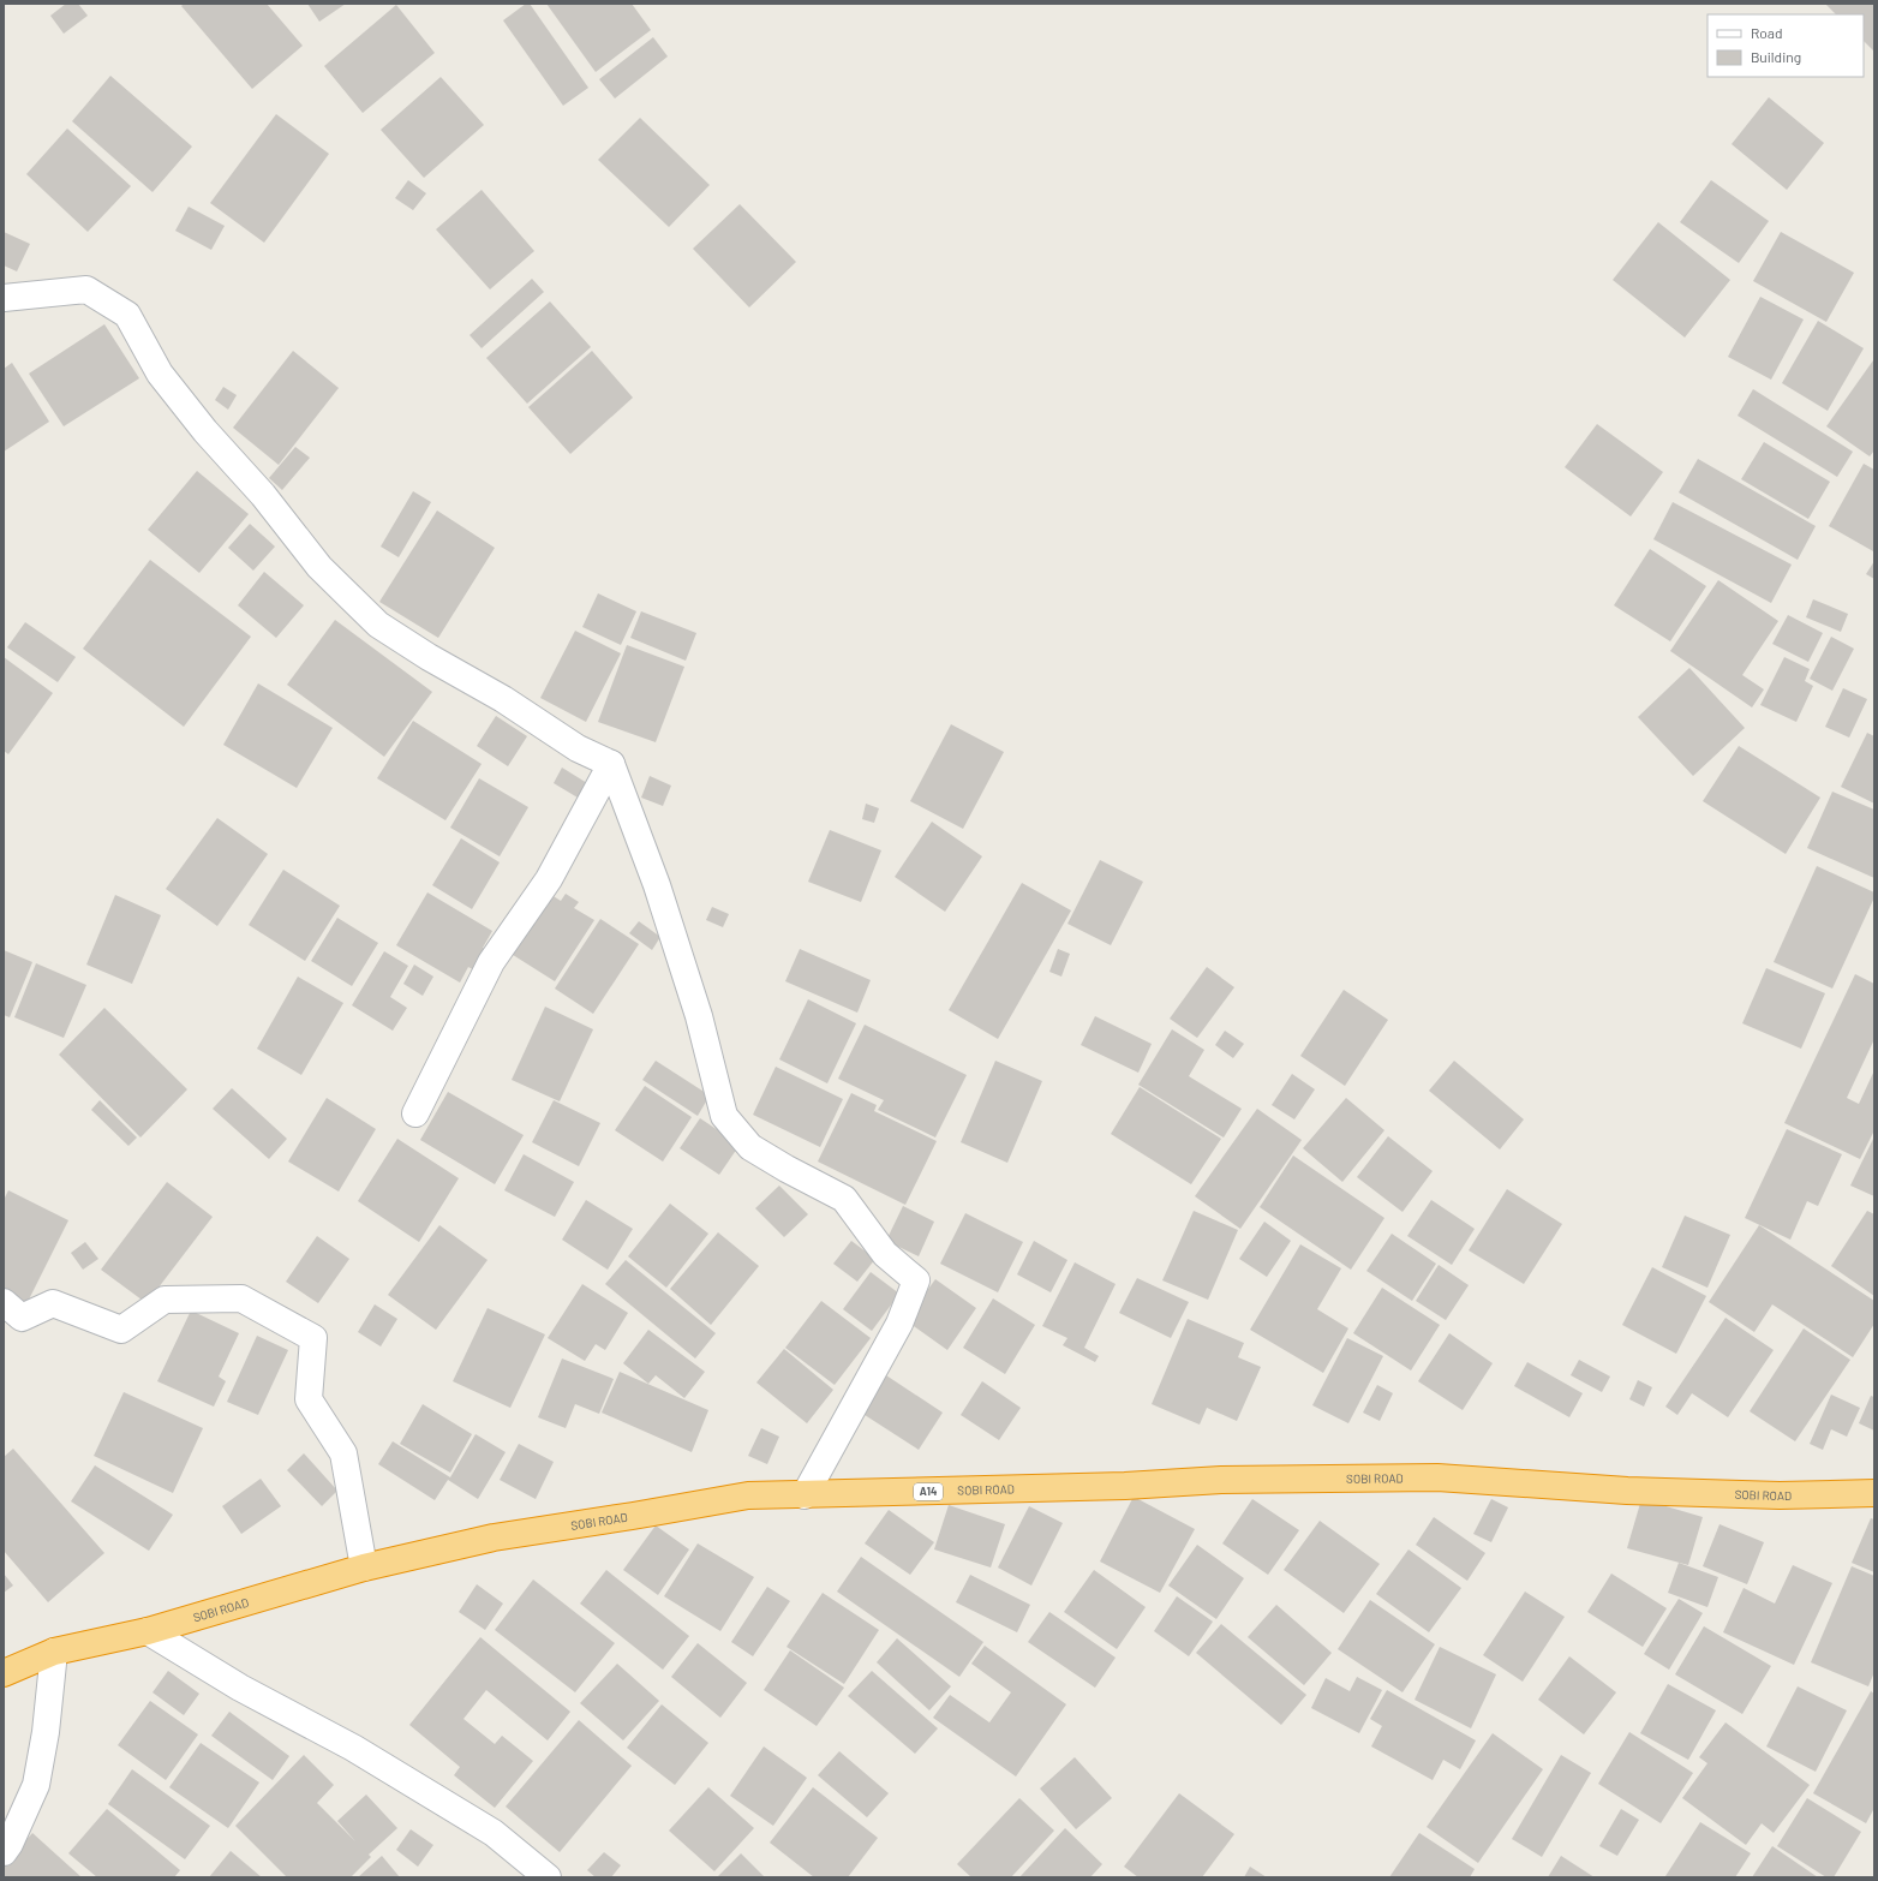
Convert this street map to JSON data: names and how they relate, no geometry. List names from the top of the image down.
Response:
{
  "streets": {
    "highway": ["SOBI ROAD", "A14"]
  },
  "legend": ["Road", "Building"]
}
